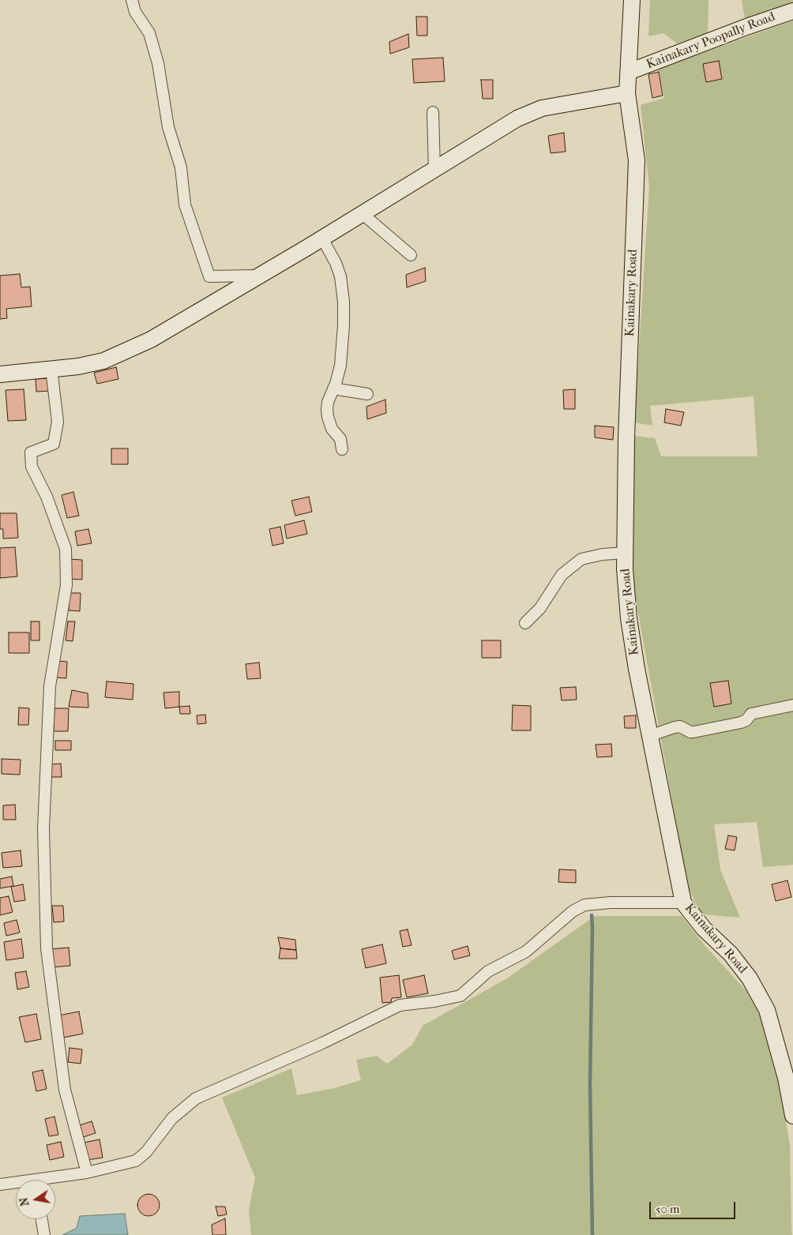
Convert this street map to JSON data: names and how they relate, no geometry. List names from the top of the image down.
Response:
{
  "streets": {
    "main road": ["Kainakary Poopally Road", "Kainakary Road"]
  },
  "crossings": [
    ["Kainakary Poopally Road", "Kainakary Road"]
  ],
  "scale_bar": "50 m",
  "north": "left"
}
